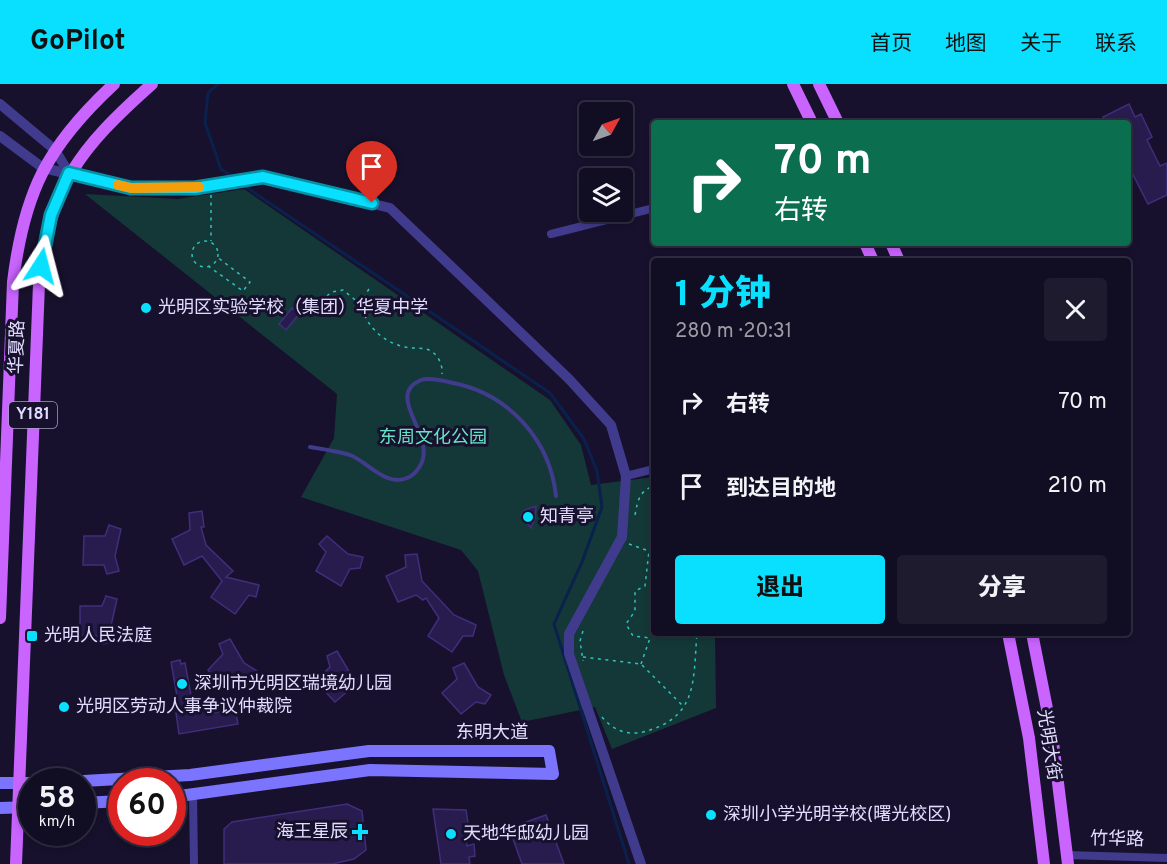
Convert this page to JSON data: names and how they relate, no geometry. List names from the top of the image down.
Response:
{
  "streets": {
    "main road": [
      "华夏路",
      "Y181",
      "东明大道",
      "光明大街"
    ],
    "street": ["竹华路"]
  },
  "crossings": [
    ["光明大街", "竹华路"]
  ],
  "parks": ["东周文化公园"],
  "places": {
    "other": [
      "光明区实验学校（集团）华夏中学",
      "知青亭",
      "深圳市光明区瑞境幼儿园",
      "光明区劳动人事争议仲裁院",
      "深圳小学光明学校(曙光校区)",
      "天地华邸幼儿园"
    ],
    "transit": ["光明人民法庭"],
    "health": ["海王星辰"]
  },
  "north": "top right",
  "page": {
    "header": "GoPilot",
    "nav": [
      "首页",
      "地图",
      "关于",
      "联系"
    ],
    "turn": ["70 m", "右转"],
    "heading": ["1 分钟", "280 m · 20:31"],
    "list": [
      {
        "name": "右转",
        "value": "70 m"
      },
      {
        "name": "到达目的地",
        "value": "210 m"
      }
    ],
    "buttons": ["退出", "分享"],
    "speed": "58 km/h",
    "limit": "60"
  }
}
